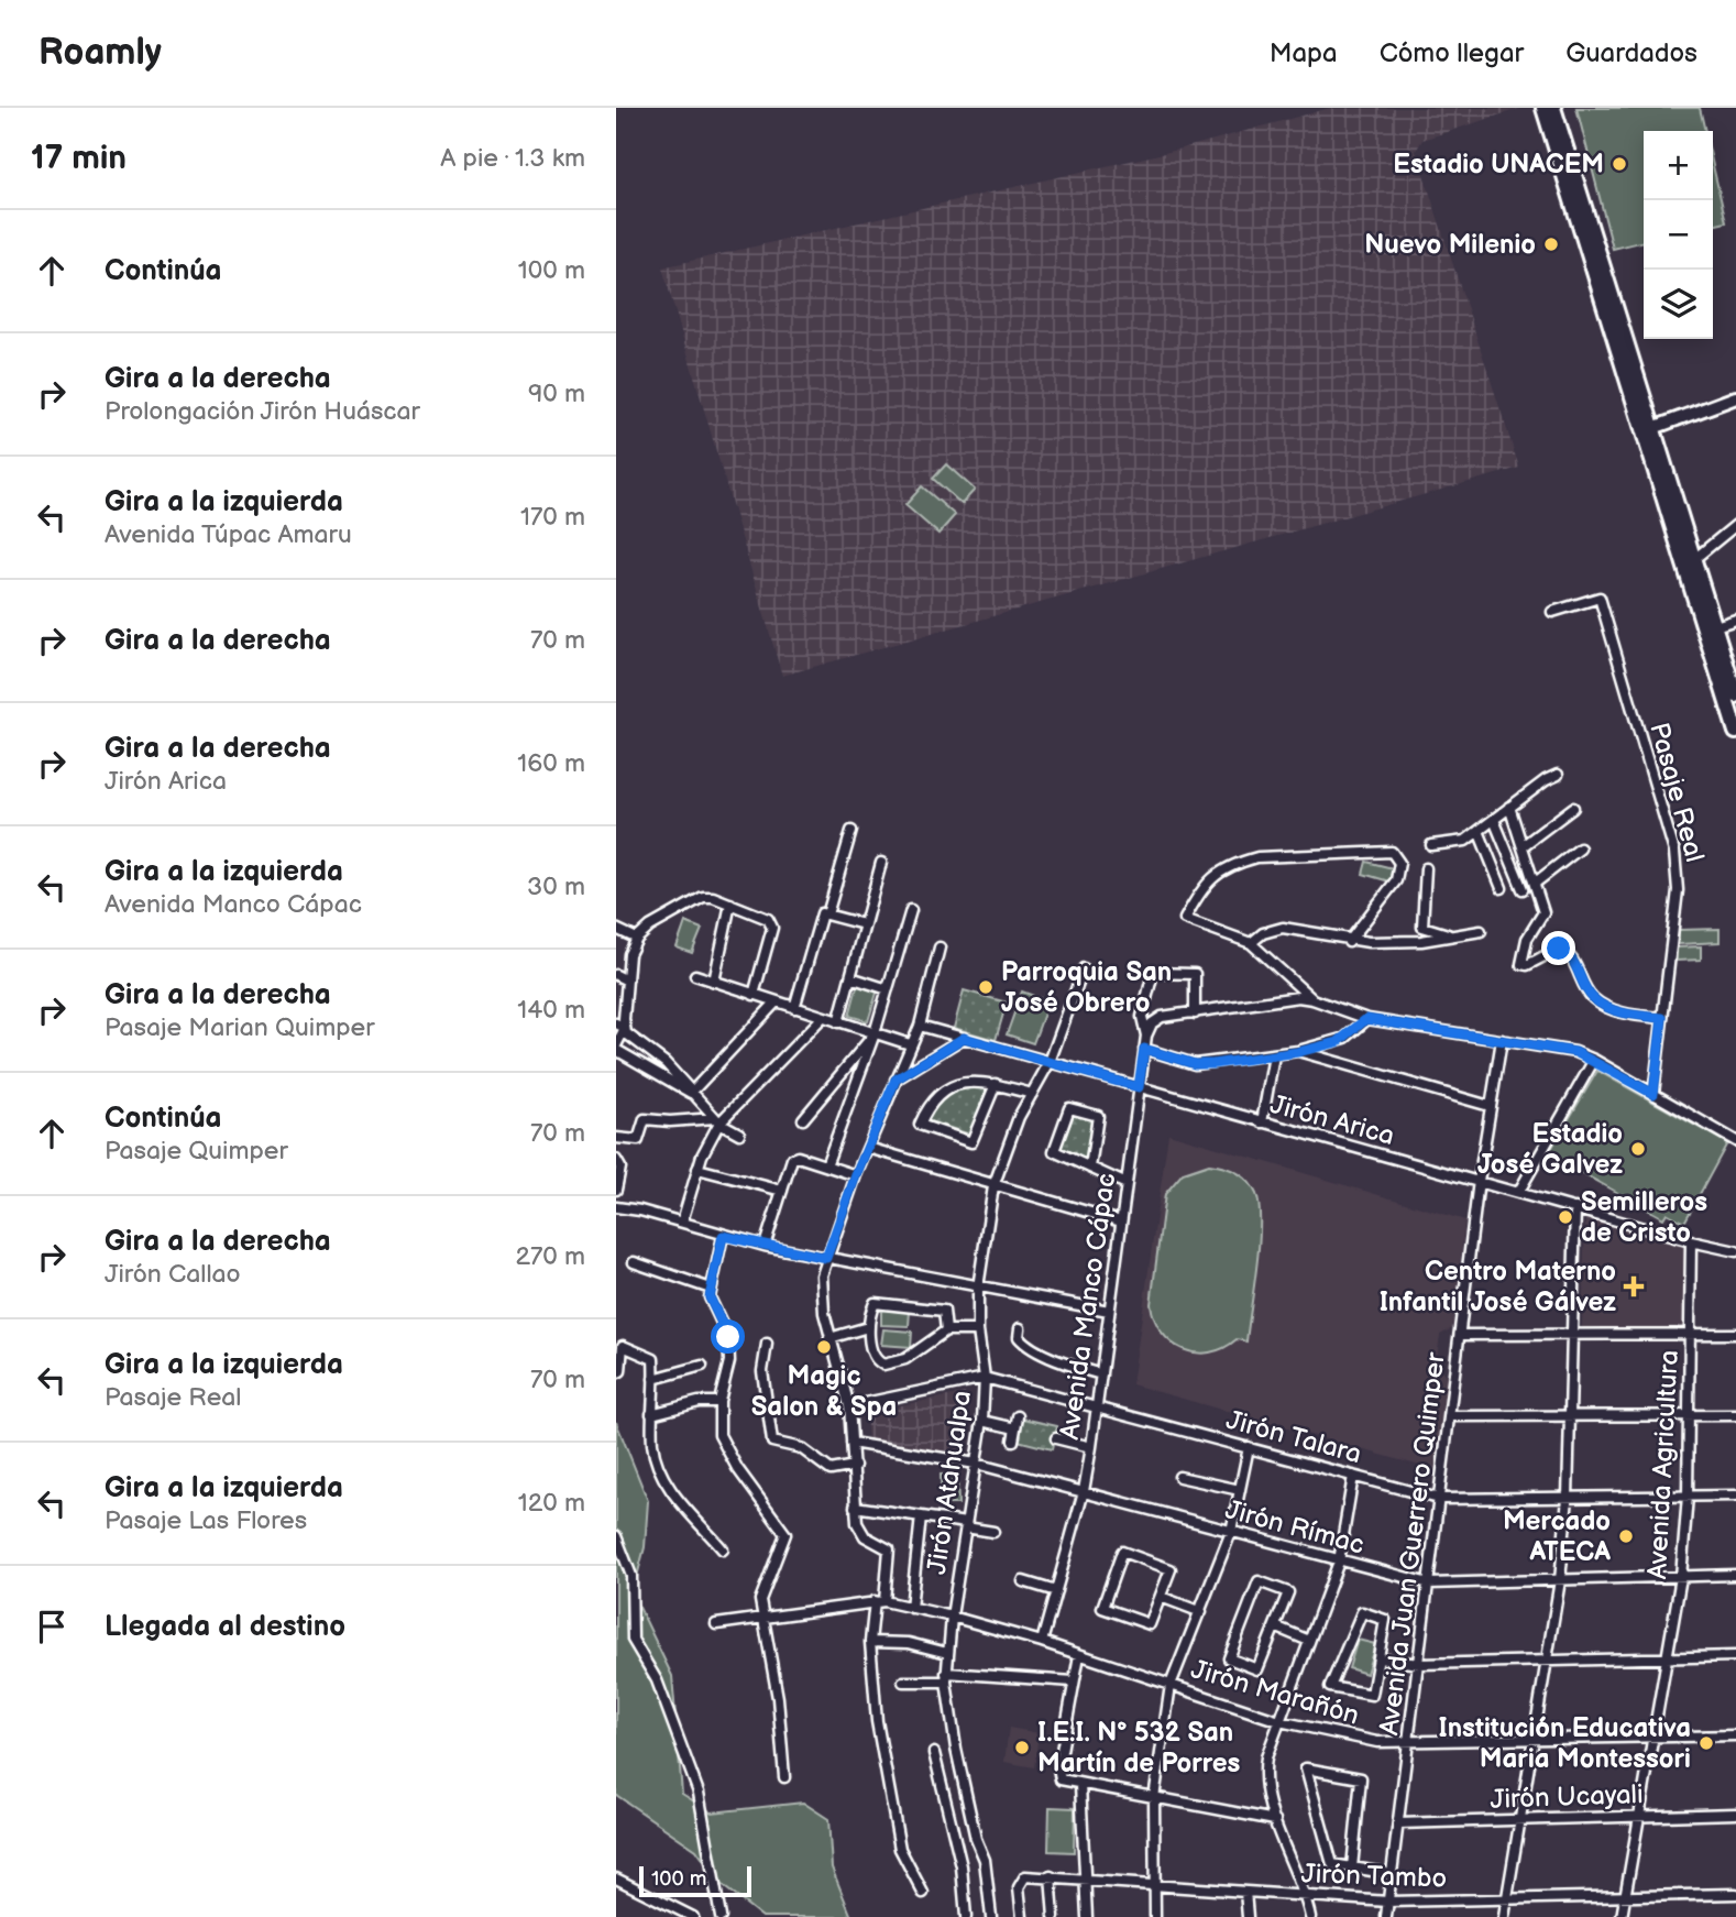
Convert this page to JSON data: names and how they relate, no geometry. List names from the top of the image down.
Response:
{
  "streets": {
    "street": [
      "Pasaje Real",
      "Jirón Arica",
      "Avenida Manco Cápac",
      "Jirón Talara",
      "Avenida Agricultura",
      "Jirón Atahualpa",
      "Jirón Rímac",
      "Avenida Juan Guerrero Quimper",
      "Jirón Marañón",
      "Jirón Ucayali",
      "Jirón Tambo"
    ]
  },
  "crossings": [
    ["Jirón Arica", "Avenida Manco Cápac"],
    ["Jirón Arica", "Avenida Agricultura"],
    ["Jirón Arica", "Jirón Atahualpa"],
    ["Jirón Arica", "Avenida Juan Guerrero Quimper"],
    ["Avenida Manco Cápac", "Jirón Talara"],
    ["Avenida Manco Cápac", "Jirón Rímac"],
    ["Avenida Manco Cápac", "Jirón Marañón"],
    ["Jirón Talara", "Avenida Agricultura"],
    ["Jirón Talara", "Jirón Atahualpa"],
    ["Jirón Talara", "Avenida Juan Guerrero Quimper"],
    ["Avenida Agricultura", "Jirón Rímac"],
    ["Avenida Agricultura", "Jirón Marañón"],
    ["Avenida Agricultura", "Jirón Ucayali"],
    ["Avenida Agricultura", "Jirón Tambo"],
    ["Jirón Atahualpa", "Jirón Rímac"],
    ["Jirón Atahualpa", "Jirón Marañón"],
    ["Jirón Rímac", "Avenida Juan Guerrero Quimper"],
    ["Avenida Juan Guerrero Quimper", "Jirón Marañón"],
    ["Avenida Juan Guerrero Quimper", "Jirón Ucayali"],
    ["Avenida Juan Guerrero Quimper", "Jirón Tambo"]
  ],
  "places": {
    "other": [
      "Estadio UNACEM",
      "Nuevo Milenio",
      "Parroquia San José Obrero",
      "Estadio José Galvez",
      "Semilleros de Cristo",
      "Magic Salon & Spa",
      "Mercado ATECA",
      "Institución Educativa Maria Montessori",
      "I.E.I. N° 532 San Martín de Porres"
    ],
    "health": ["Centro Materno Infantil José Gálvez"]
  },
  "scale_bar": "100 m",
  "page": {
    "header": "Roamly",
    "nav": ["Mapa", "Cómo llegar", "Guardados"],
    "heading": ["17 min", "A pie · 1.3 km"],
    "map_buttons": ["+", "−"],
    "list": [
      ["Continúa", "100 m"],
      ["Gira a la derecha", "Prolongación Jirón Huáscar", "90 m"],
      ["Gira a la izquierda", "Avenida Túpac Amaru", "170 m"],
      ["Gira a la derecha", "70 m"],
      ["Gira a la derecha", "Jirón Arica", "160 m"],
      ["Gira a la izquierda", "Avenida Manco Cápac", "30 m"],
      ["Gira a la derecha", "Pasaje Marian Quimper", "140 m"],
      ["Continúa", "Pasaje Quimper", "70 m"],
      ["Gira a la derecha", "Jirón Callao", "270 m"],
      ["Gira a la izquierda", "Pasaje Real", "70 m"],
      ["Gira a la izquierda", "Pasaje Las Flores", "120 m"],
      "Llegada al destino"
    ],
    "scale": "100 m"
  }
}
